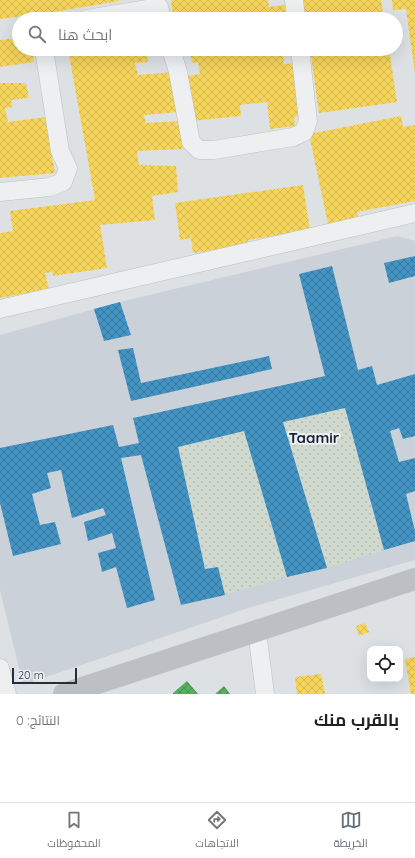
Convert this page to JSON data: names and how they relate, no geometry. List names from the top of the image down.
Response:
{
  "districts": ["Taamir"],
  "scale_bar": "20 m",
  "page": {
    "search": "ابحث هنا",
    "scale": "20 m",
    "heading": ["بالقرب منك", "النتائج: 0"],
    "nav": ["الخريطة", "الاتجاهات", "المحفوظات"]
  }
}
